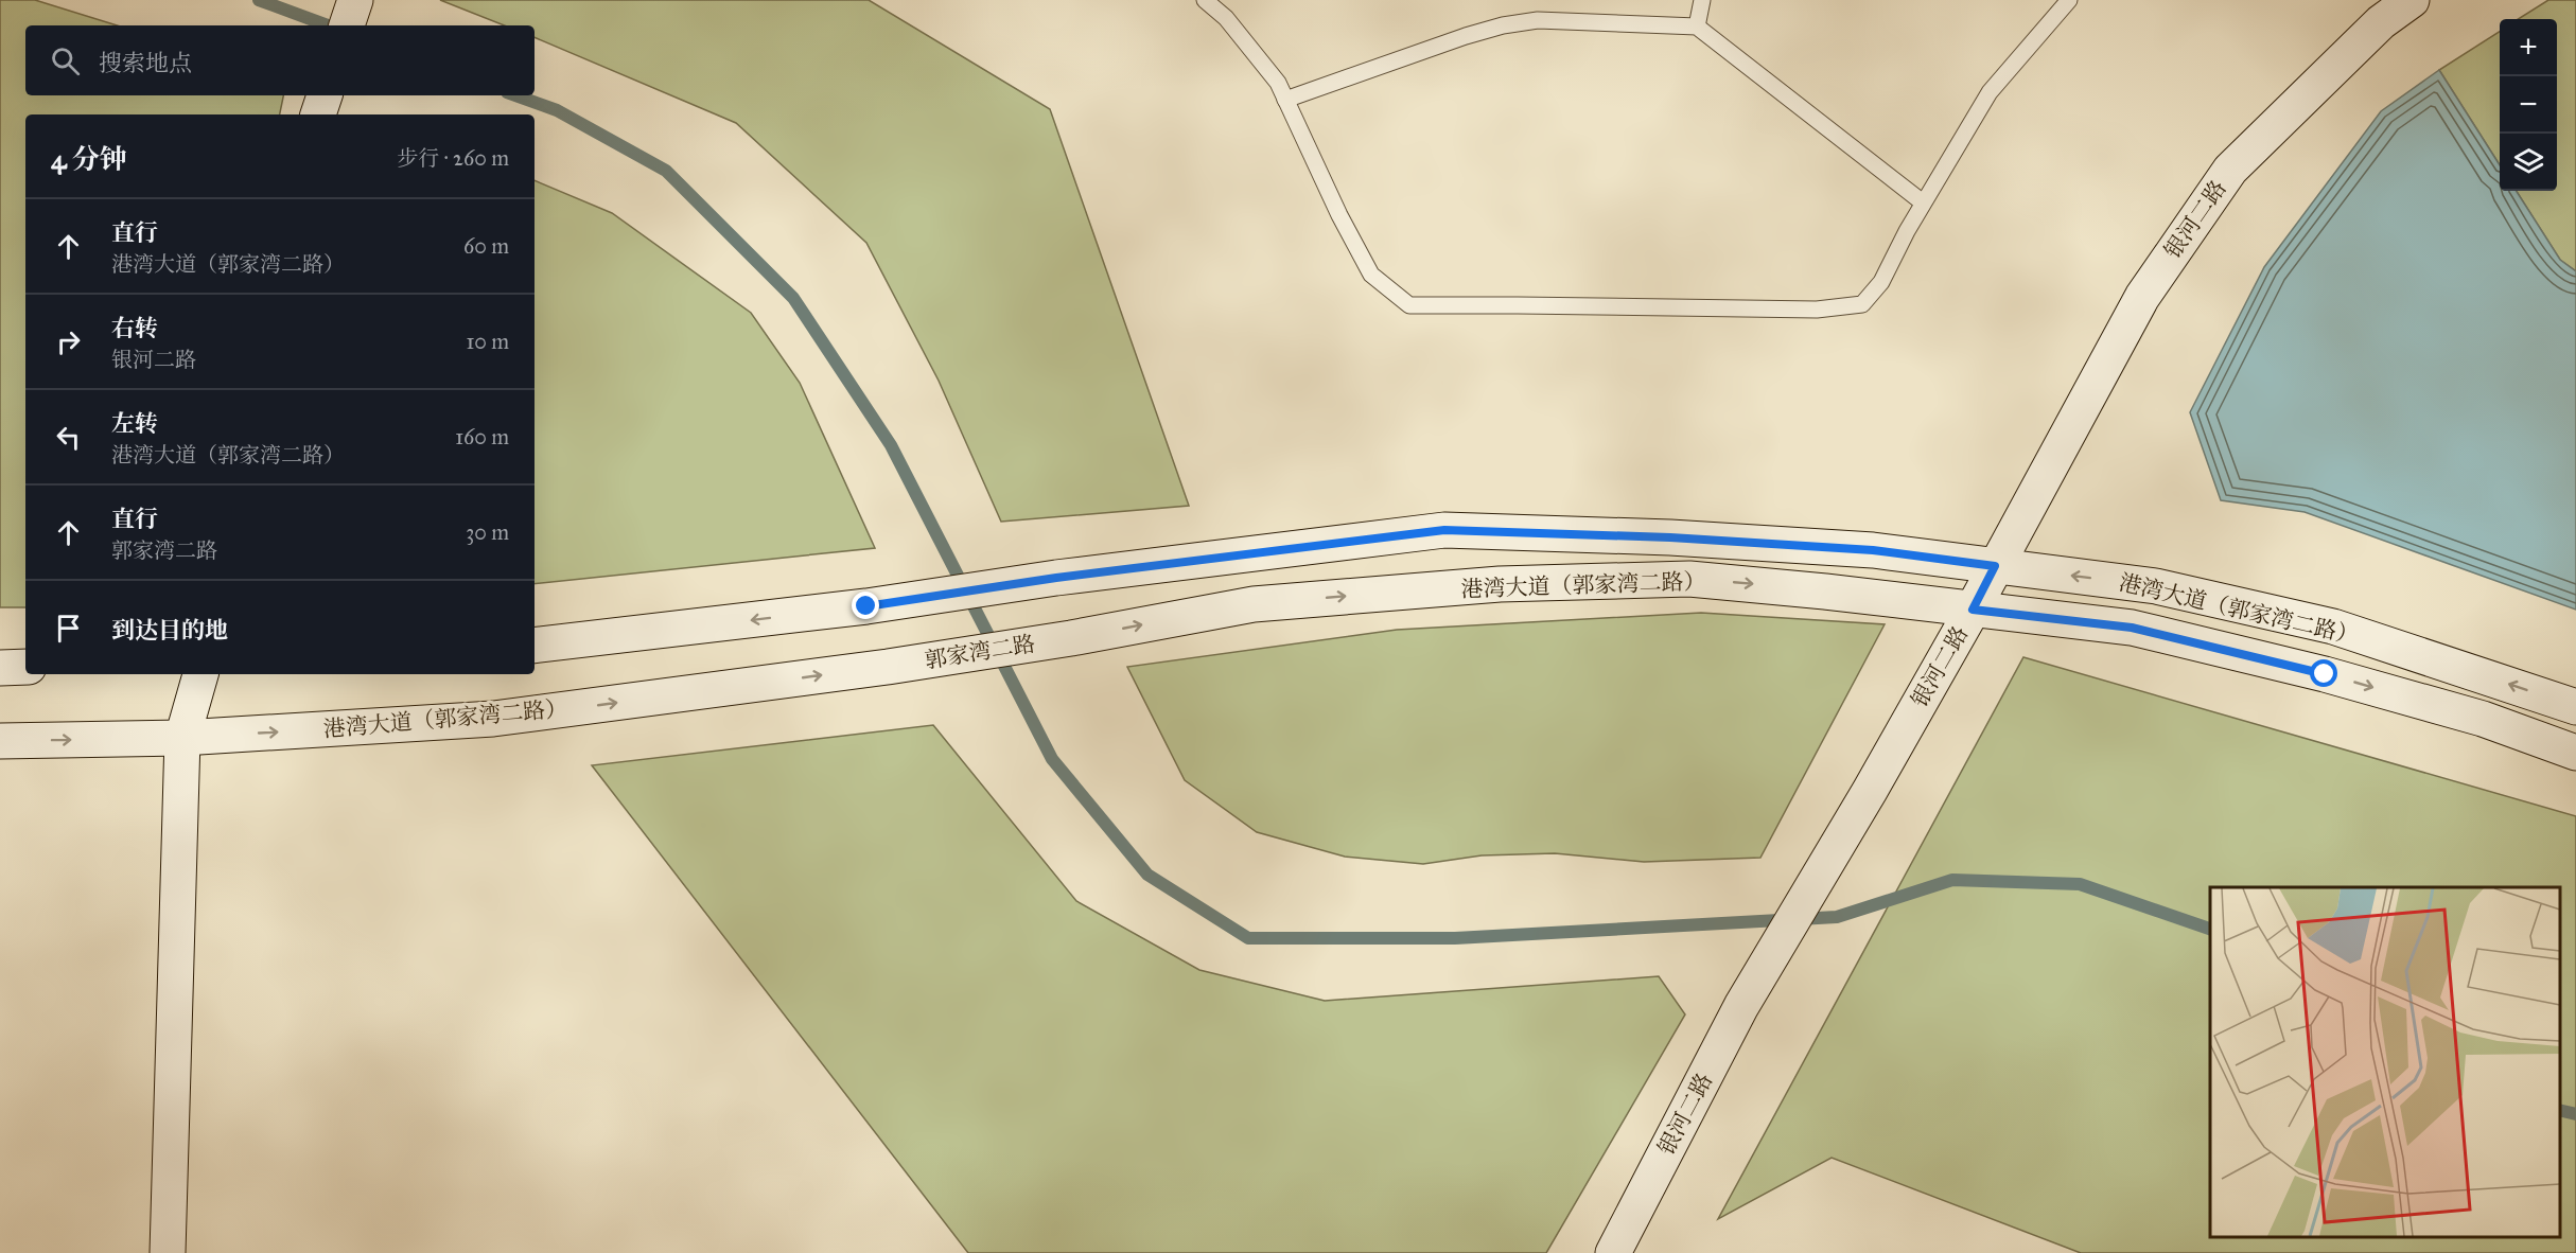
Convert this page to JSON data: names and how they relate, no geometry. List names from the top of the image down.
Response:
{
  "streets": {
    "main road": ["银河二路", "港湾大道（郭家湾二路）", "郭家湾二路"]
  },
  "crossings": [
    ["银河二路", "港湾大道（郭家湾二路）"],
    ["港湾大道（郭家湾二路）", "郭家湾二路"]
  ],
  "page": {
    "map_buttons": ["+", "−"],
    "search": "搜索地点",
    "heading": ["4 分钟", "步行 · 260 m"],
    "list": [
      ["直行", "港湾大道（郭家湾二路）", "60 m"],
      ["右转", "银河二路", "10 m"],
      ["左转", "港湾大道（郭家湾二路）", "160 m"],
      ["直行", "郭家湾二路", "30 m"],
      "到达目的地"
    ]
  }
}
